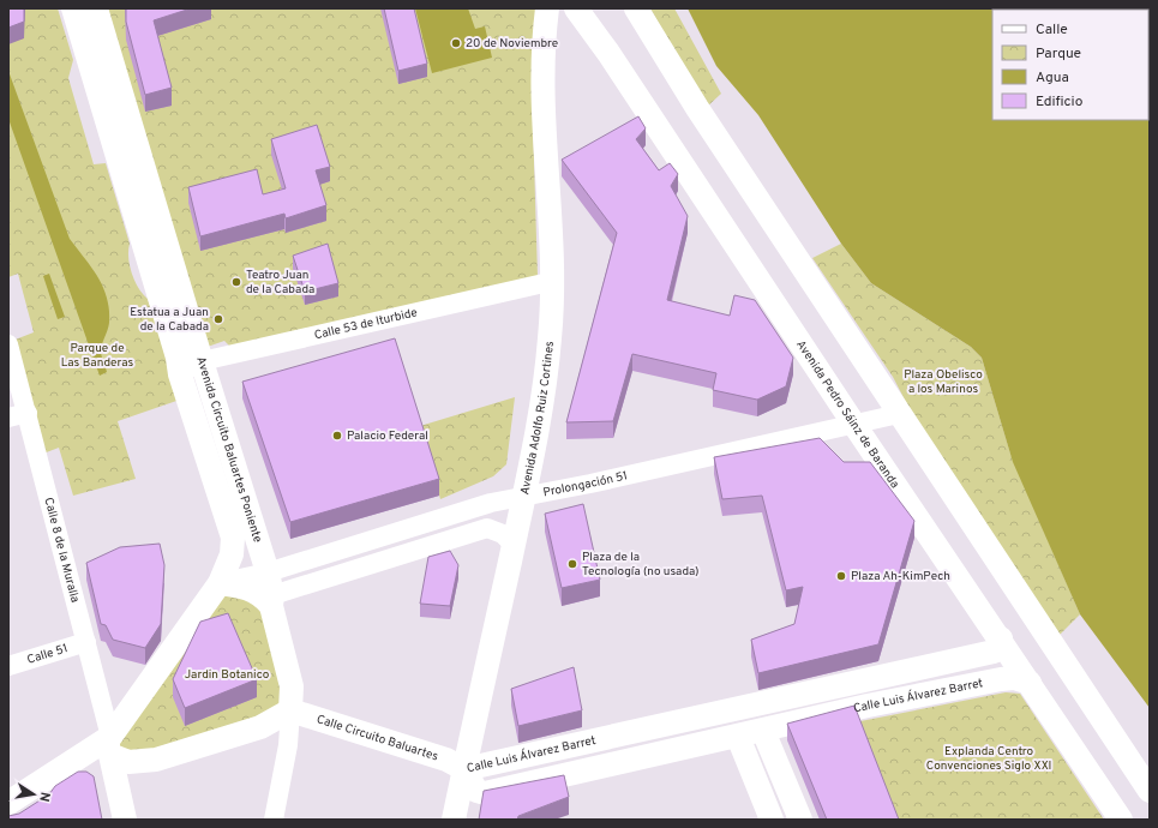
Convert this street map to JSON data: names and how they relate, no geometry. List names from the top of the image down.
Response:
{
  "streets": {
    "main road": [
      "Avenida Pedro Sáinz de Baranda",
      "Avenida Adolfo Ruiz Cortines",
      "Avenida Circuito Baluartes Poniente",
      "Calle Luis Álvarez Barret",
      "Calle Circuito Baluartes"
    ],
    "street": [
      "Calle 53 de Iturbide",
      "Prolongación 51",
      "Calle 8 de la Muralla",
      "Calle 51"
    ]
  },
  "crossings": [
    ["Calle 53 de Iturbide", "Avenida Adolfo Ruiz Cortines"],
    ["Calle 53 de Iturbide", "Avenida Circuito Baluartes Poniente"],
    ["Avenida Pedro Sáinz de Baranda", "Prolongación 51"],
    ["Avenida Pedro Sáinz de Baranda", "Calle Luis Álvarez Barret"],
    ["Avenida Adolfo Ruiz Cortines", "Prolongación 51"],
    ["Avenida Adolfo Ruiz Cortines", "Calle Luis Álvarez Barret"],
    ["Avenida Adolfo Ruiz Cortines", "Calle Circuito Baluartes"],
    ["Avenida Circuito Baluartes Poniente", "Prolongación 51"],
    ["Avenida Circuito Baluartes Poniente", "Calle 8 de la Muralla"],
    ["Avenida Circuito Baluartes Poniente", "Calle Circuito Baluartes"],
    ["Calle 8 de la Muralla", "Calle 51"],
    ["Calle Luis Álvarez Barret", "Calle Circuito Baluartes"]
  ],
  "parks": [
    "Parque de Las Banderas",
    "Plaza Obelisco a los Marinos",
    "Jardin Botanico",
    "Explanda Centro Convenciones Siglo XXI"
  ],
  "places": [
    "20 de Noviembre",
    "Teatro Juan de la Cabada",
    "Estatua a Juan de la Cabada",
    "Palacio Federal",
    "Plaza de la Tecnología (no usada)",
    "Plaza Ah-KimPech"
  ],
  "legend": [
    "Calle",
    "Parque",
    "Agua",
    "Edificio"
  ],
  "north": "right"
}
